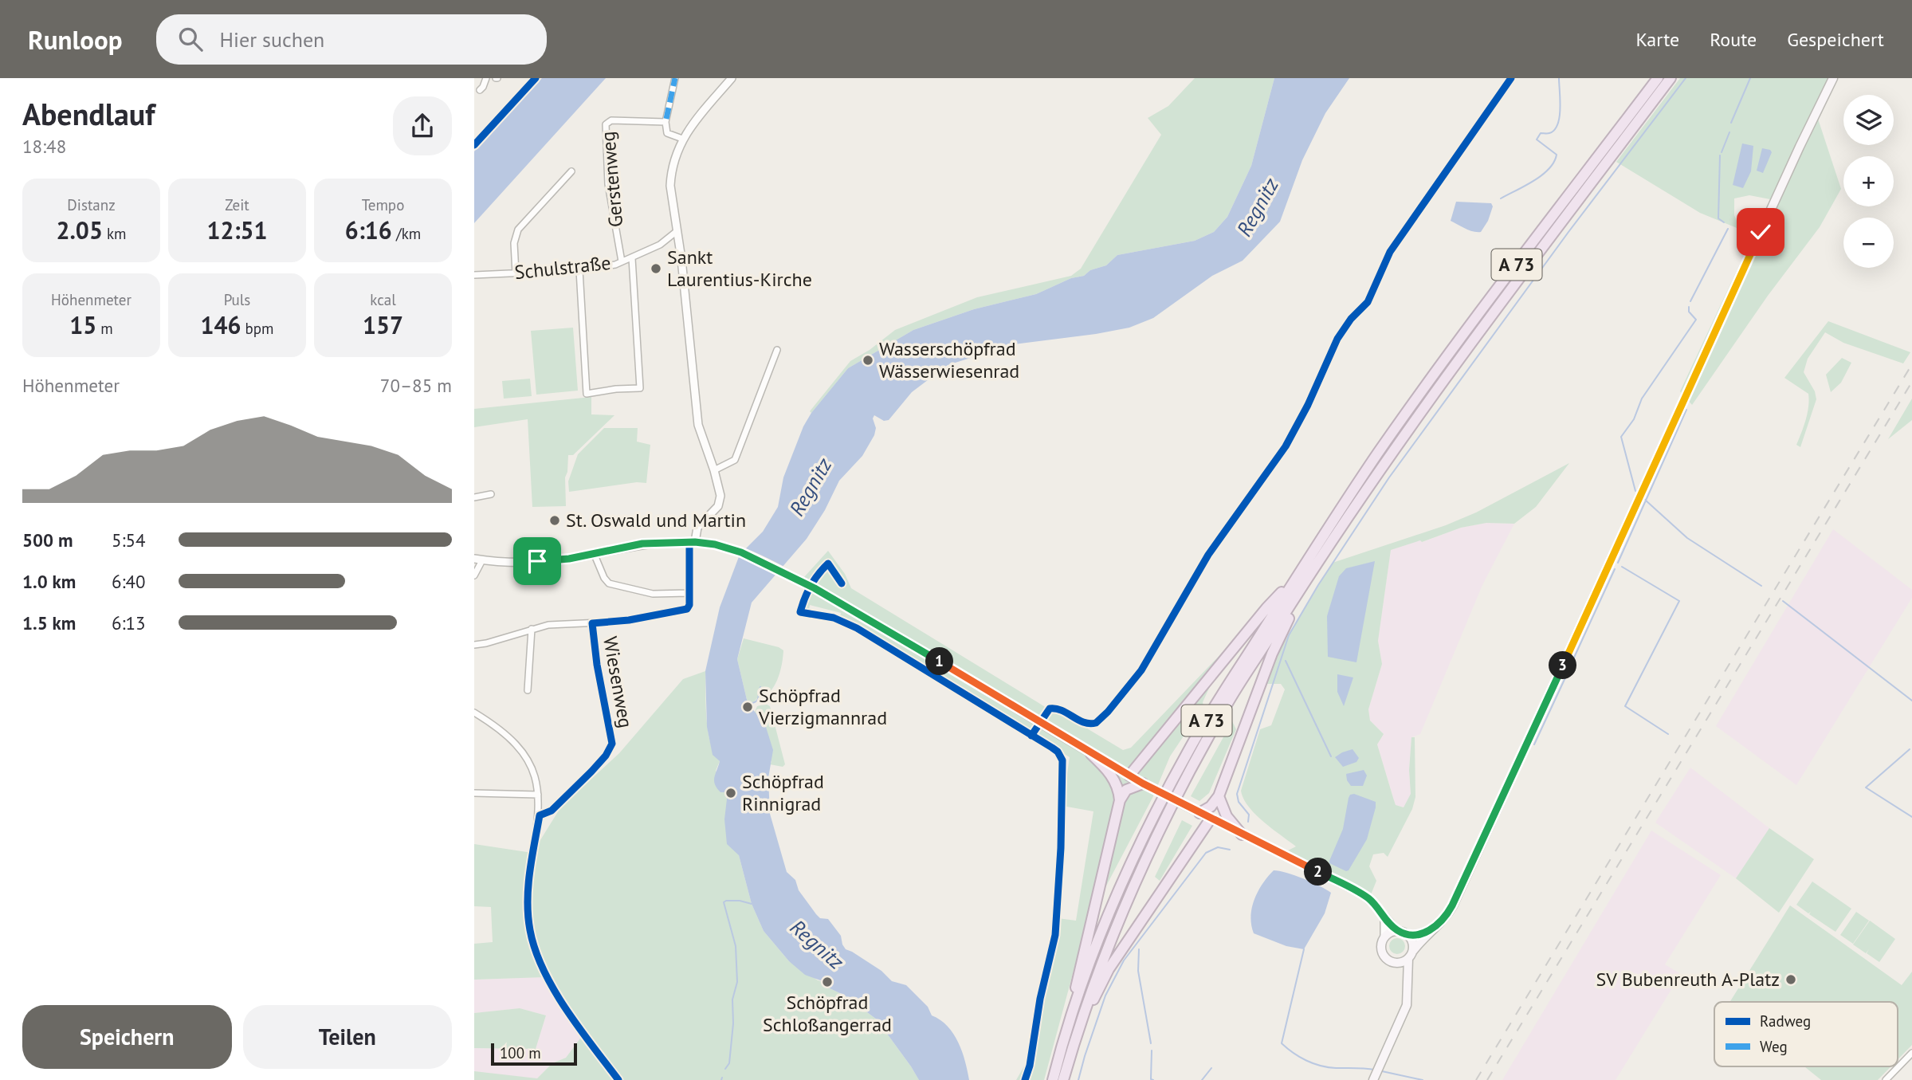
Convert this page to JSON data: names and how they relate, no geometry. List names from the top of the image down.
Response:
{
  "streets": {
    "highway": ["A 73"],
    "street": ["Gerstenweg", "Schulstraße", "Wiesenweg"]
  },
  "crossings": [
    ["Gerstenweg", "Schulstraße"]
  ],
  "water": ["Regnitz"],
  "places": [
    "Sankt Laurentius-Kirche",
    "Wasserschöpfrad Wässerwiesenrad",
    "St. Oswald und Martin",
    "Schöpfrad Vierzigmannrad",
    "Schöpfrad Rinnigrad",
    "SV Bubenreuth A-Platz",
    "Schöpfrad Schloßangerrad"
  ],
  "legend": ["Radweg", "Weg"],
  "scale_bar": "100 m",
  "page": {
    "header": "Runloop",
    "search": "Hier suchen",
    "nav": ["Karte", "Route", "Gespeichert"],
    "heading": ["Abendlauf", "18:48"],
    "map_buttons": ["+", "−"],
    "stats": [
      ["Distanz", "2.05 km"],
      ["Zeit", "12:51"],
      ["Tempo", "6:16 /km"],
      ["Höhenmeter", "15 m"],
      ["Puls", "146 bpm"],
      ["kcal", "157"]
    ],
    "chart": ["Höhenmeter", "70–85 m"],
    "list": [
      {
        "name": "500 m",
        "note": "5:54"
      },
      {
        "name": "1.0 km",
        "note": "6:40"
      },
      {
        "name": "1.5 km",
        "note": "6:13"
      }
    ],
    "pins": ["1", "3", "2"],
    "buttons": ["Speichern", "Teilen"],
    "scale": "100 m"
  }
}
